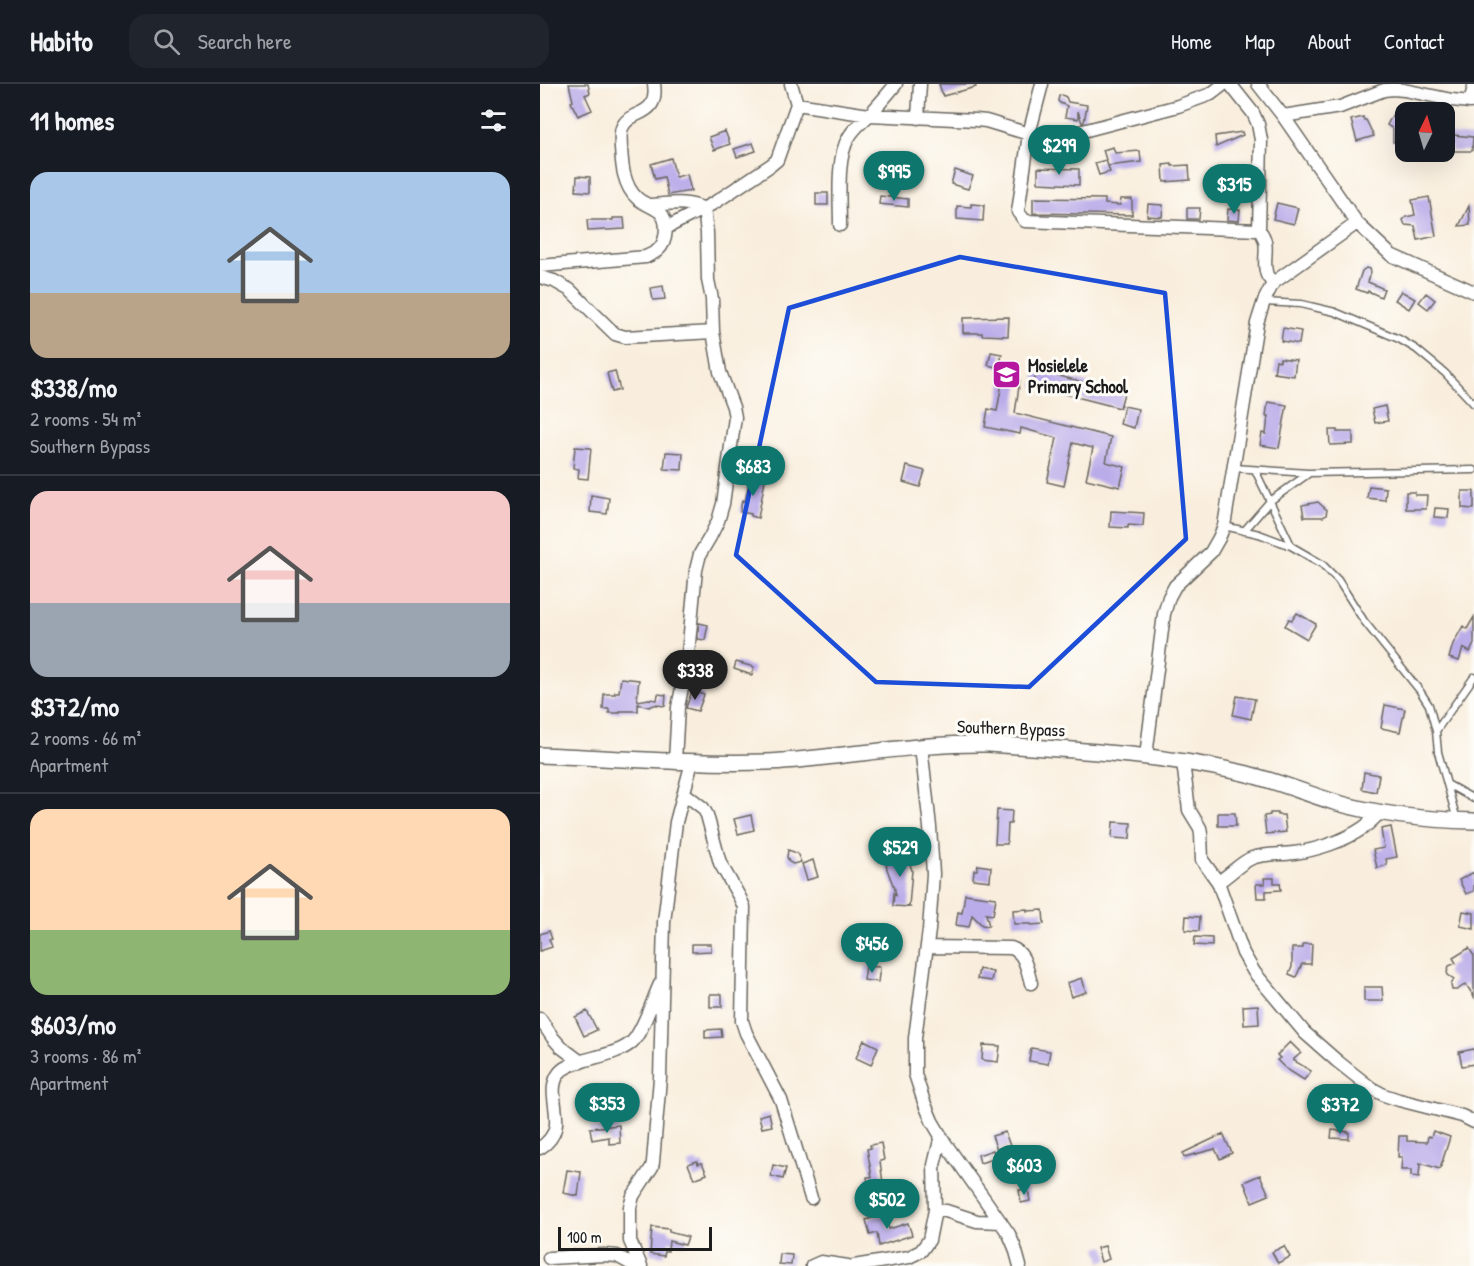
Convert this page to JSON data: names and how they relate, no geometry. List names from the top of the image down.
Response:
{
  "streets": {
    "street": ["Southern Bypass"]
  },
  "places": {
    "school or university": ["Mosielele Primary School"]
  },
  "scale_bar": "100 m",
  "north": "top",
  "page": {
    "header": "Habito",
    "search": "Search here",
    "nav": [
      "Home",
      "Map",
      "About",
      "Contact"
    ],
    "heading": "11 homes",
    "price": [
      "$299",
      "$995",
      "$315",
      "$683",
      "$338",
      "$529",
      "$456",
      "$353",
      "$372",
      "$603",
      "$502"
    ],
    "list": [
      {
        "name": "$338/mo",
        "note": "2 rooms · 54 m² · Southern Bypass"
      },
      {
        "name": "$372/mo",
        "note": "2 rooms · 66 m² · Apartment"
      },
      {
        "name": "$603/mo",
        "note": "3 rooms · 86 m² · Apartment"
      }
    ],
    "scale": "100 m"
  }
}
